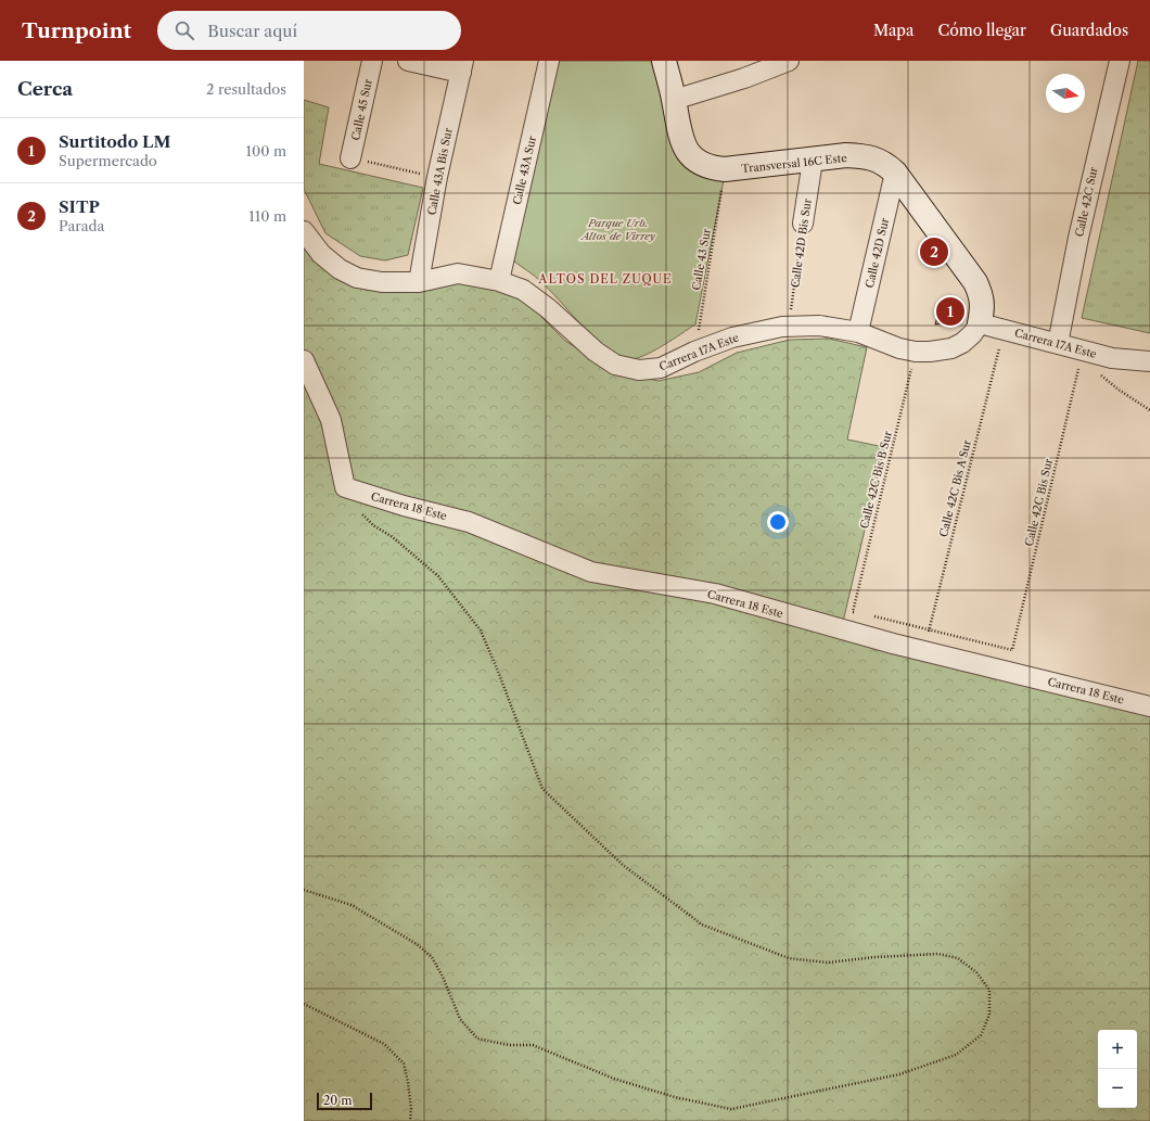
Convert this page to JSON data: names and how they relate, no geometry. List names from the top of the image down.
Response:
{
  "streets": {
    "street": [
      "Calle 45 Sur",
      "Transversal 16C Este",
      "Calle 43A Sur",
      "Calle 43A Bis Sur",
      "Calle 42C Sur",
      "Calle 42D Bis Sur",
      "Calle 42D Sur",
      "Carrera 17A Este",
      "Carrera 18 Este"
    ],
    "path": [
      "Calle 43 Sur",
      "Calle 42C Bis B Sur",
      "Calle 42C Bis A Sur",
      "Calle 42C Bis Sur"
    ]
  },
  "crossings": [
    ["Transversal 16C Este", "Calle 42D Bis Sur"],
    ["Transversal 16C Este", "Calle 42D Sur"],
    ["Transversal 16C Este", "Calle 43 Sur"],
    ["Transversal 16C Este", "Carrera 17A Este"],
    ["Calle 43A Sur", "Carrera 17A Este"],
    ["Calle 43A Bis Sur", "Carrera 17A Este"],
    ["Calle 42C Sur", "Carrera 17A Este"],
    ["Calle 42D Bis Sur", "Carrera 17A Este"],
    ["Calle 42D Sur", "Carrera 17A Este"],
    ["Calle 43 Sur", "Carrera 17A Este"],
    ["Carrera 17A Este", "Calle 42C Bis B Sur"],
    ["Carrera 17A Este", "Calle 42C Bis A Sur"],
    ["Calle 42C Bis A Sur", "Calle 42C Bis Sur"],
    ["Calle 42C Bis A Sur", "Carrera 18 Este"]
  ],
  "districts": ["ALTOS DEL ZUQUE"],
  "parks": ["Parque Urb. Altos de Virrey"],
  "scale_bar": "20 m",
  "north": "right",
  "page": {
    "header": "Turnpoint",
    "search": "Buscar aquí",
    "nav": ["Mapa", "Cómo llegar", "Guardados"],
    "heading": ["Cerca", "2 resultados"],
    "list": [
      {
        "mark": "1",
        "name": "Surtitodo LM",
        "note": "Supermercado",
        "value": "100 m"
      },
      {
        "mark": "2",
        "name": "SITP",
        "note": "Parada",
        "value": "110 m"
      }
    ],
    "pins": ["2", "1"],
    "map_buttons": ["+", "−"],
    "scale": "20 m"
  }
}
